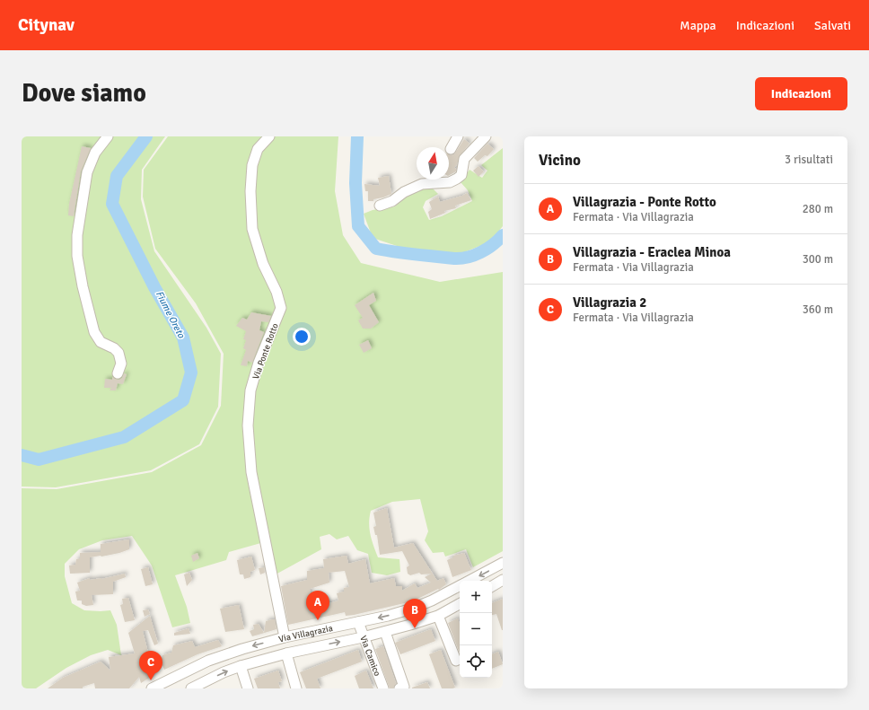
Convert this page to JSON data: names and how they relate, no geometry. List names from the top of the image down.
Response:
{
  "streets": {
    "street": ["Via Ponte Rotto", "Via Villagrazia", "Via Camico"]
  },
  "crossings": [
    ["Via Ponte Rotto", "Via Villagrazia"],
    ["Via Villagrazia", "Via Camico"]
  ],
  "water": ["Fiume Oreto"],
  "north": "top",
  "page": {
    "header": "Citynav",
    "nav": ["Mappa", "Indicazioni", "Salvati"],
    "buttons": "Indicazioni",
    "title": "Dove siamo",
    "heading": ["Vicino", "3 risultati"],
    "list": [
      {
        "mark": "A",
        "name": "Villagrazia - Ponte Rotto",
        "note": "Fermata · Via Villagrazia",
        "value": "280 m"
      },
      {
        "mark": "B",
        "name": "Villagrazia - Eraclea Minoa",
        "note": "Fermata · Via Villagrazia",
        "value": "300 m"
      },
      {
        "mark": "C",
        "name": "Villagrazia 2",
        "note": "Fermata · Via Villagrazia",
        "value": "360 m"
      }
    ],
    "map_buttons": ["+", "−"],
    "pins": ["A", "B", "C"]
  }
}
